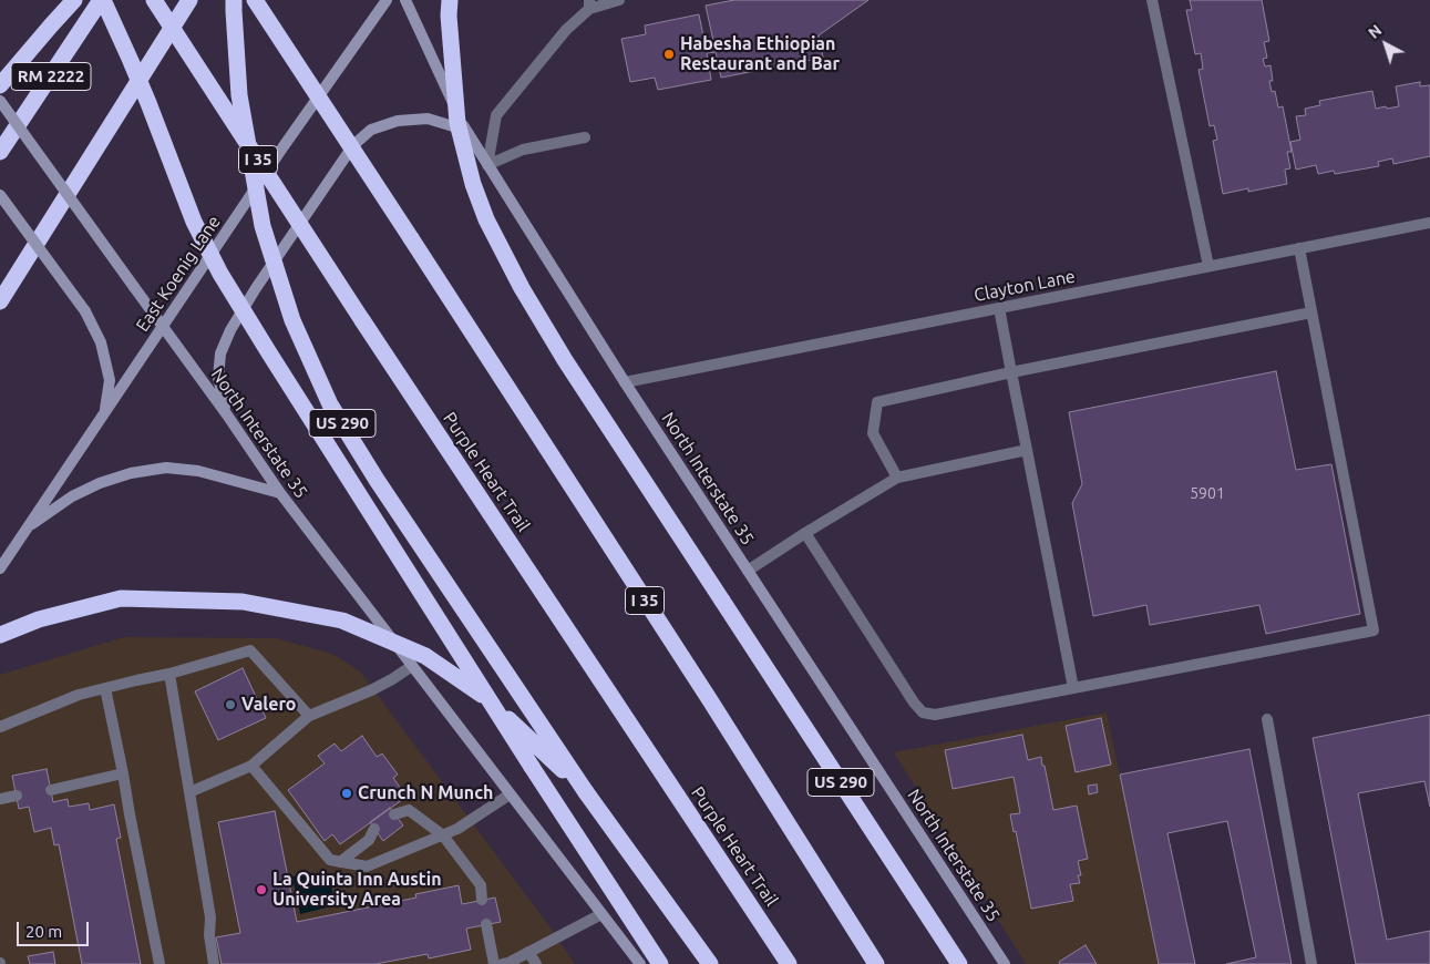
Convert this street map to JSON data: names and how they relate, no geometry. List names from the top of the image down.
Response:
{
  "streets": {
    "highway": [
      "RM 2222",
      "I 35",
      "US 290",
      "Purple Heart Trail"
    ],
    "main road": ["East Koenig Lane", "North Interstate 35"],
    "street": ["Clayton Lane"]
  },
  "crossings": [
    ["East Koenig Lane", "North Interstate 35"],
    ["Clayton Lane", "North Interstate 35"]
  ],
  "places": [
    "Habesha Ethiopian Restaurant and Bar",
    "Valero",
    "Crunch N Munch",
    "La Quinta Inn Austin University Area"
  ],
  "house_numbers": ["5901"],
  "scale_bar": "20 m",
  "north": "top left"
}
